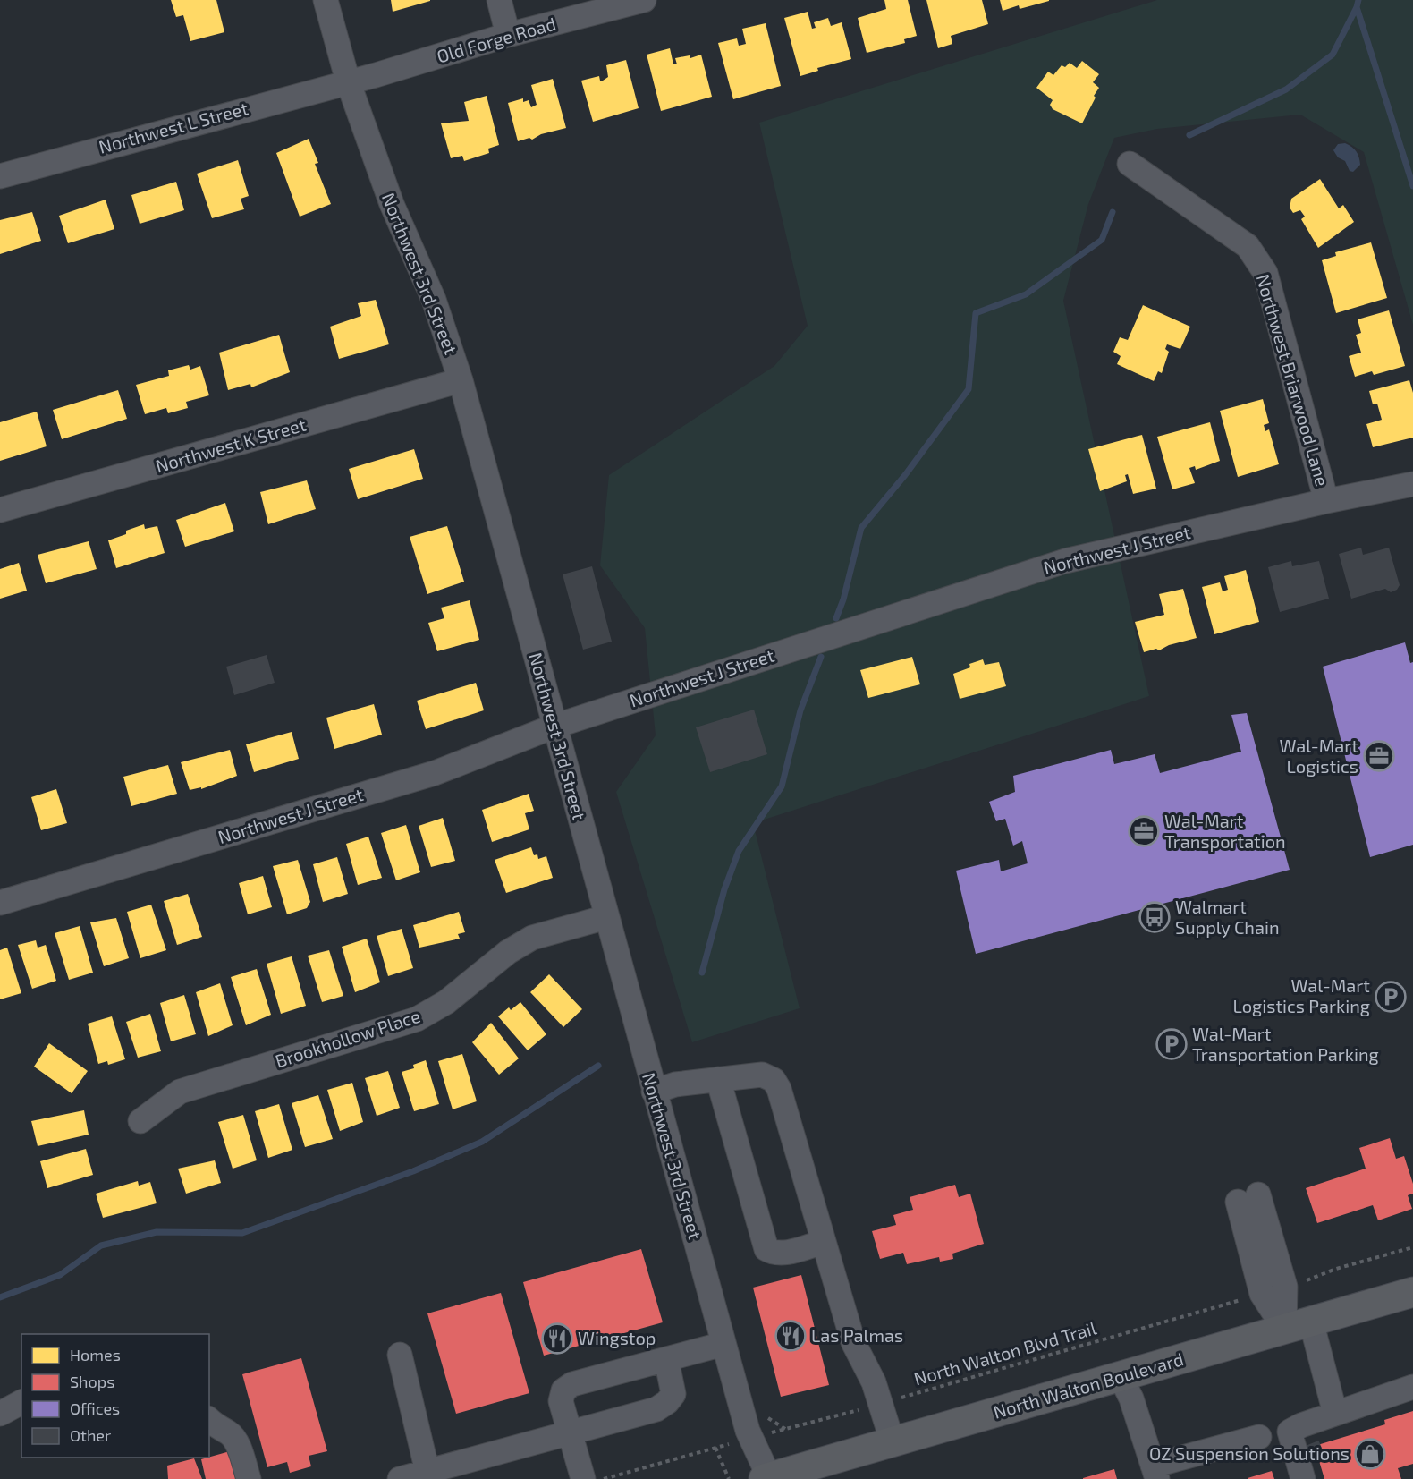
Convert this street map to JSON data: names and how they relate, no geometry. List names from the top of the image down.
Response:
{
  "streets": {
    "main road": ["North Walton Boulevard"],
    "street": [
      "Old Forge Road",
      "Northwest L Street",
      "Northwest 3rd Street",
      "Northwest Briarwood Lane",
      "Northwest K Street",
      "Northwest J Street",
      "Brookhollow Place"
    ],
    "path": ["North Walton Blvd Trail"]
  },
  "crossings": [
    ["Old Forge Road", "Northwest L Street"],
    ["Old Forge Road", "Northwest 3rd Street"],
    ["Northwest L Street", "Northwest 3rd Street"],
    ["Northwest 3rd Street", "Northwest K Street"],
    ["Northwest 3rd Street", "Northwest J Street"],
    ["Northwest 3rd Street", "Brookhollow Place"],
    ["Northwest 3rd Street", "North Walton Boulevard"],
    ["Northwest Briarwood Lane", "Northwest J Street"]
  ],
  "places": {
    "office": ["Wal-Mart Logistics", "Wal-Mart Transportation"],
    "bus stop": ["Walmart Supply Chain"],
    "parking": ["Wal-Mart Logistics Parking", "Wal-Mart Transportation Parking"],
    "restaurant": ["Las Palmas", "Wingstop"],
    "shop": ["OZ Suspension Solutions"]
  },
  "legend": [
    "Homes",
    "Shops",
    "Offices",
    "Other"
  ]
}
